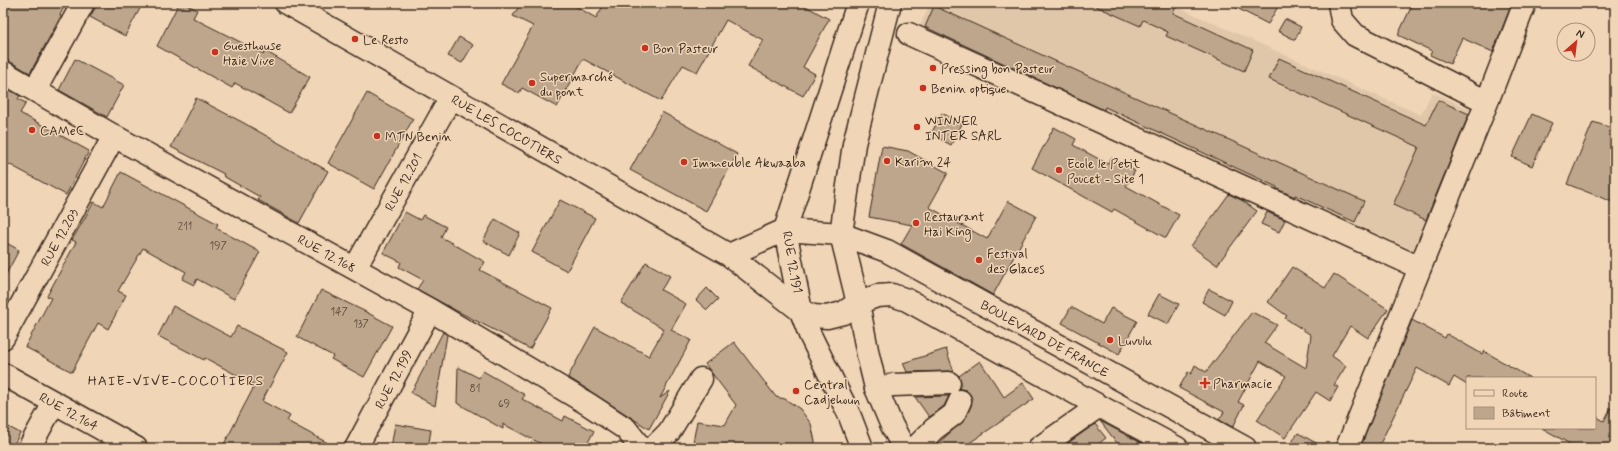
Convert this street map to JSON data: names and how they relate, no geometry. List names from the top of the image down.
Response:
{
  "streets": {
    "street": [
      "RUE LES COCOTIERS",
      "RUE 12.201",
      "RUE 12.203",
      "RUE 12.168",
      "RUE 12.191",
      "BOULEVARD DE FRANCE",
      "RUE 12.199",
      "RUE 12.164"
    ]
  },
  "crossings": [
    ["RUE LES COCOTIERS", "RUE 12.201"],
    ["RUE LES COCOTIERS", "RUE 12.191"],
    ["RUE 12.201", "RUE 12.168"],
    ["RUE 12.203", "RUE 12.168"],
    ["RUE 12.168", "RUE 12.199"],
    ["RUE 12.191", "BOULEVARD DE FRANCE"]
  ],
  "districts": ["HAIE-VIVE-COCOTIERS"],
  "places": {
    "other": [
      "Le Resto",
      "Bon Pasteur",
      "Guesthouse Haie Vive",
      "Pressing bon Pasteur",
      "Supermarché du pont",
      "Benin optique",
      "WINNER INTER SARL",
      "CAMeC",
      "MTN Benin",
      "Karim 24",
      "Immeuble Akwaaba",
      "Ecole le Petit Poucet - Site 1",
      "Restaurant Hai King",
      "Festival des Glaces",
      "Luvulu",
      "Central Cadjehoun"
    ],
    "health": ["Pharmacie"]
  },
  "house_numbers": [
    "211",
    "197",
    "147",
    "137",
    "81",
    "69"
  ],
  "legend": ["Route", "Bâtiment"],
  "north": "top right"
}
